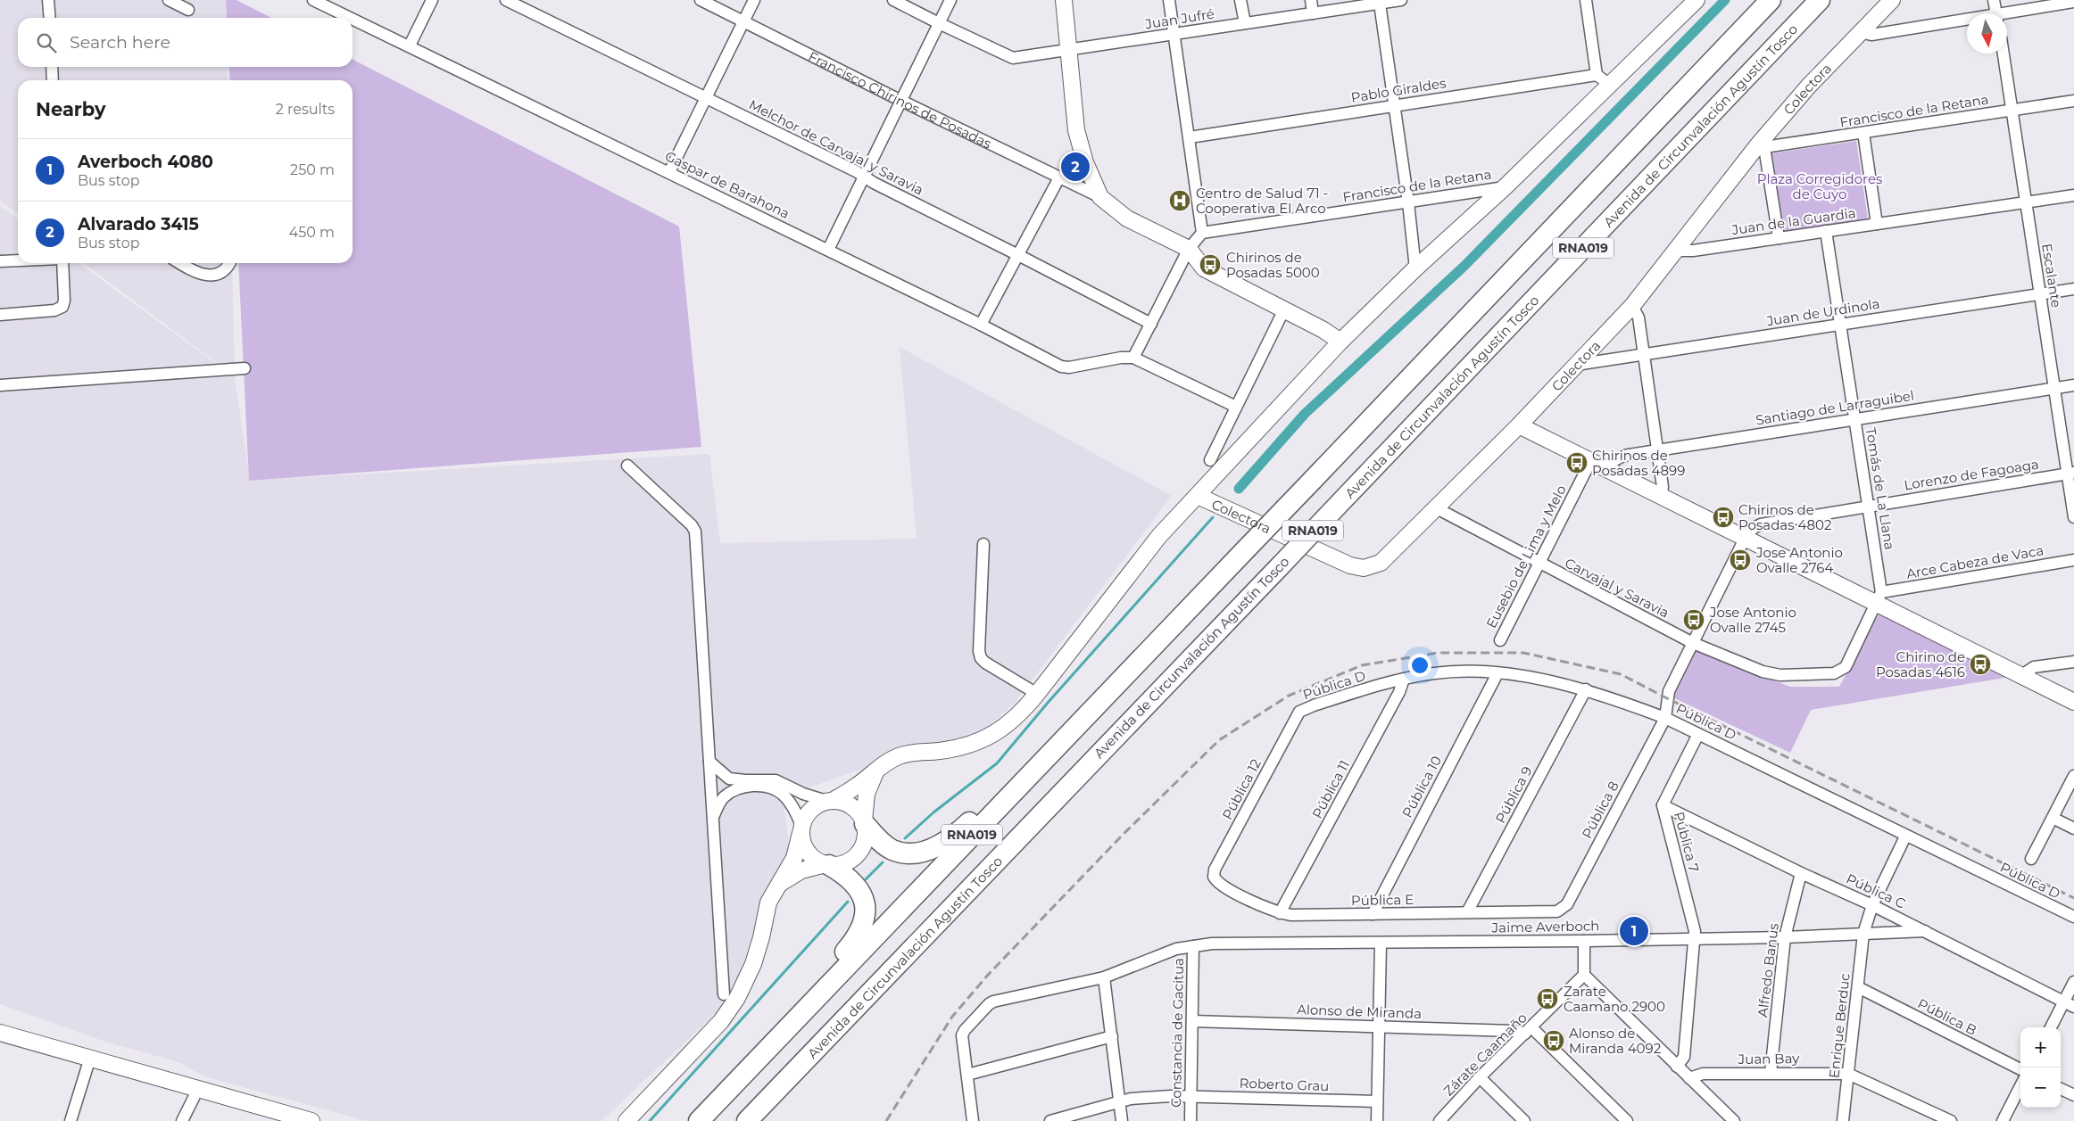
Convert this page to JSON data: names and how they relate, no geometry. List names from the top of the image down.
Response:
{
  "streets": {
    "highway": ["Avenida de Circunvalación Agustín Tosco", "RNA019"],
    "main road": ["Colectora"],
    "street": [
      "Juan Jufré",
      "Pablo Giraldes",
      "Francisco Chirinos de Posadas",
      "Francisco de la Retana",
      "Melchor de Carvajal y Saravia",
      "Gaspar de Barahona",
      "Juan de la Guardia",
      "Escalante",
      "Juan de Urdinola",
      "Santiago de Larraguibel",
      "Lorenzo de Fagoaga",
      "Tomás de La Llana",
      "Eusebio de Lima y Melo",
      "Arce Cabeza de Vaca",
      "Carvajal y Saravia",
      "Pública D",
      "Pública 10",
      "Pública 12",
      "Pública 11",
      "Pública 9",
      "Pública 8",
      "Pública 7",
      "Pública C",
      "Pública E",
      "Jaime Averboch",
      "Alfredo Banus",
      "Alonso de Miranda",
      "Pública B",
      "Enrique Berduc",
      "Constancia de Gacitua",
      "Zárate Caamaño",
      "Juan Bay",
      "Roberto Grau"
    ]
  },
  "crossings": [
    ["Colectora", "Pablo Giraldes"],
    ["Colectora", "Francisco de la Retana"],
    ["Colectora", "Juan de la Guardia"],
    ["Colectora", "Juan de Urdinola"],
    ["Colectora", "Carvajal y Saravia"],
    ["Francisco de la Retana", "Escalante"],
    ["Juan de la Guardia", "Escalante"],
    ["Juan de la Guardia", "Tomás de La Llana"],
    ["Escalante", "Juan de Urdinola"],
    ["Escalante", "Santiago de Larraguibel"],
    ["Escalante", "Lorenzo de Fagoaga"],
    ["Juan de Urdinola", "Tomás de La Llana"],
    ["Santiago de Larraguibel", "Tomás de La Llana"],
    ["Lorenzo de Fagoaga", "Tomás de La Llana"],
    ["Tomás de La Llana", "Arce Cabeza de Vaca"],
    ["Tomás de La Llana", "Carvajal y Saravia"],
    ["Eusebio de Lima y Melo", "Carvajal y Saravia"],
    ["Arce Cabeza de Vaca", "Carvajal y Saravia"],
    ["Pública D", "Pública 10"],
    ["Pública D", "Pública 12"],
    ["Pública D", "Pública 11"],
    ["Pública D", "Pública 9"],
    ["Pública D", "Pública 8"],
    ["Pública D", "Pública 7"],
    ["Pública D", "Enrique Berduc"],
    ["Pública 10", "Pública E"],
    ["Pública 12", "Pública E"],
    ["Pública 11", "Pública E"],
    ["Pública 9", "Pública E"],
    ["Pública 8", "Pública E"],
    ["Pública 7", "Pública C"],
    ["Pública 7", "Jaime Averboch"],
    ["Pública C", "Jaime Averboch"],
    ["Pública C", "Alfredo Banus"],
    ["Pública C", "Enrique Berduc"],
    ["Jaime Averboch", "Alfredo Banus"],
    ["Jaime Averboch", "Enrique Berduc"],
    ["Jaime Averboch", "Constancia de Gacitua"],
    ["Alfredo Banus", "Juan Bay"],
    ["Alonso de Miranda", "Constancia de Gacitua"],
    ["Alonso de Miranda", "Zárate Caamaño"],
    ["Pública B", "Enrique Berduc"],
    ["Enrique Berduc", "Juan Bay"],
    ["Constancia de Gacitua", "Roberto Grau"]
  ],
  "parks": ["Plaza Corregidores de Cuyo"],
  "places": {
    "hospital": ["Centro de Salud 71 - Cooperativa El Arco"],
    "bus stop": [
      "Chirinos de Posadas 5000",
      "Chirinos de Posadas 4899",
      "Chirinos de Posadas 4802",
      "Jose Antonio Ovalle 2764",
      "Jose Antonio Ovalle 2745",
      "Chirino de Posadas 4616",
      "Zarate Caamano 2900",
      "Alonso de Miranda 4092"
    ]
  },
  "north": "bottom",
  "page": {
    "search": "Search here",
    "heading": ["Nearby", "2 results"],
    "list": [
      {
        "mark": "1",
        "name": "Averboch 4080",
        "note": "Bus stop",
        "value": "250 m"
      },
      {
        "mark": "2",
        "name": "Alvarado 3415",
        "note": "Bus stop",
        "value": "450 m"
      }
    ],
    "pins": ["2", "1"],
    "map_buttons": ["+", "−"]
  }
}
